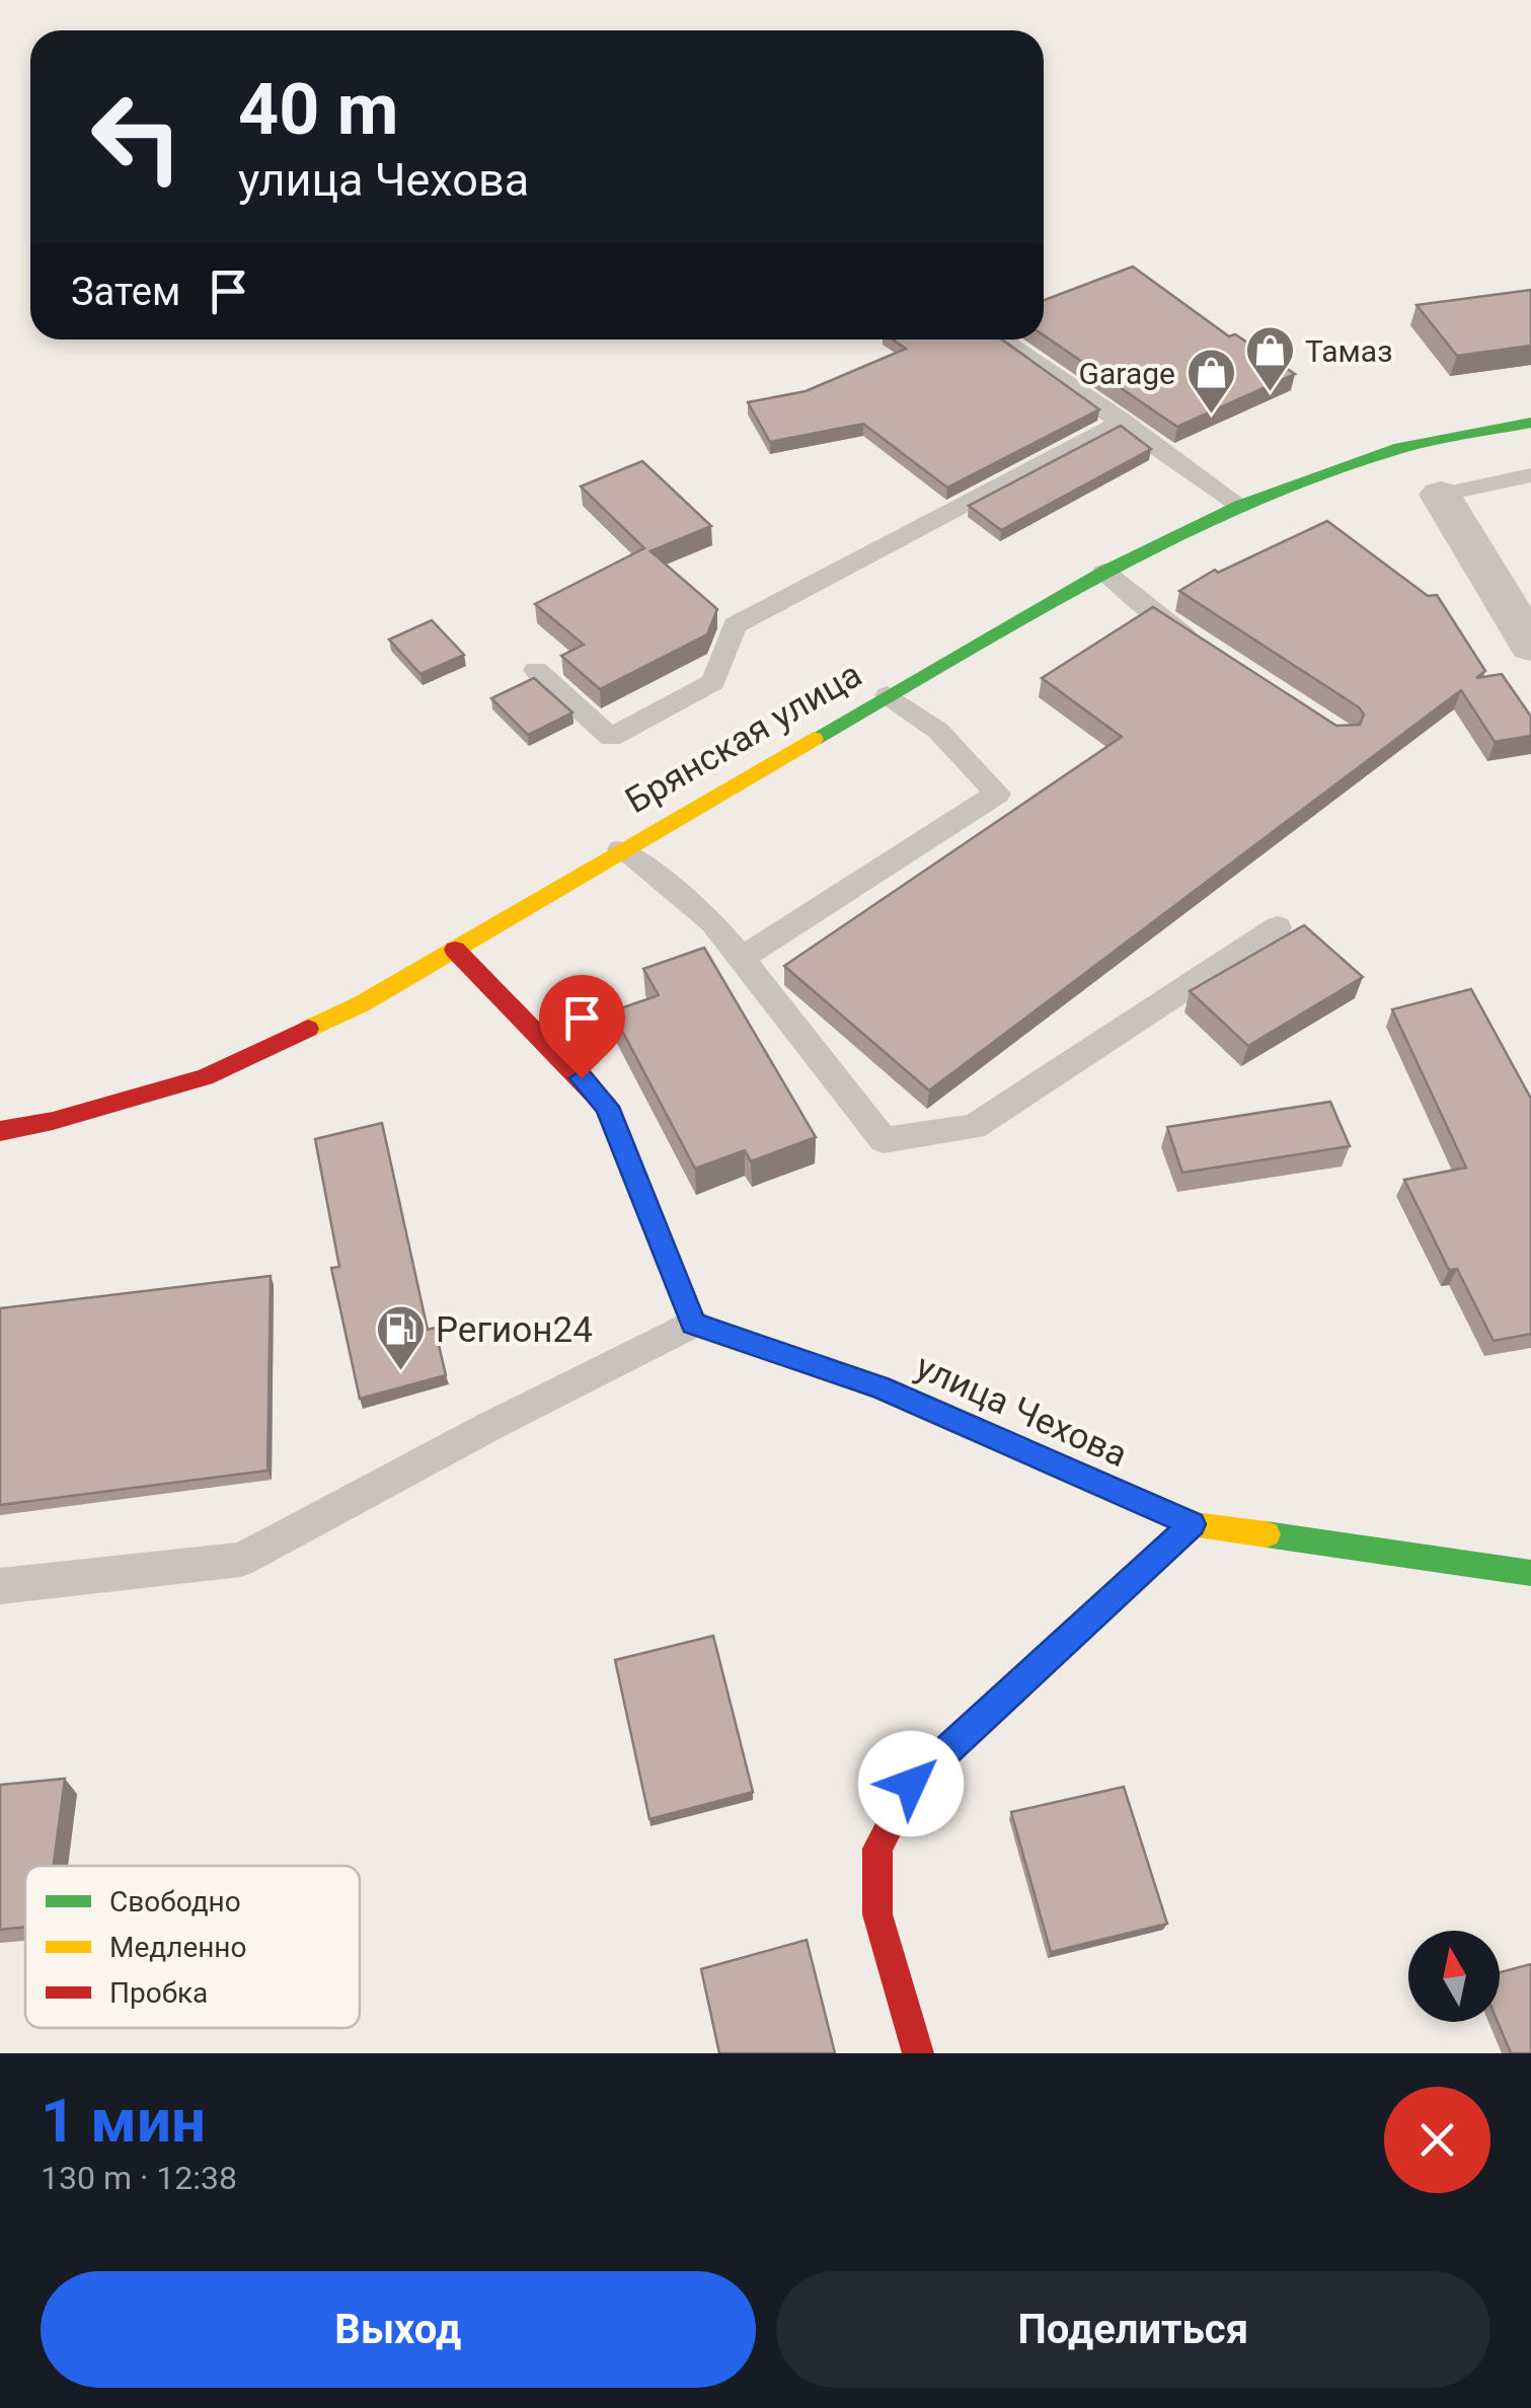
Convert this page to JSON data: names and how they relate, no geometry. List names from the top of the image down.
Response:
{
  "streets": {
    "main road": ["Брянская улица", "улица Чехова"]
  },
  "places": {
    "shop": ["Тамаз", "Garage"],
    "fuel station": ["Регион24"]
  },
  "legend": ["Свободно", "Медленно", "Пробка"],
  "north": "top",
  "page": {
    "turn": ["40 m", "улица Чехова"],
    "then": "Затем",
    "heading": ["1 мин", "130 m · 12:38"],
    "buttons": ["Выход", "Поделиться"]
  }
}
